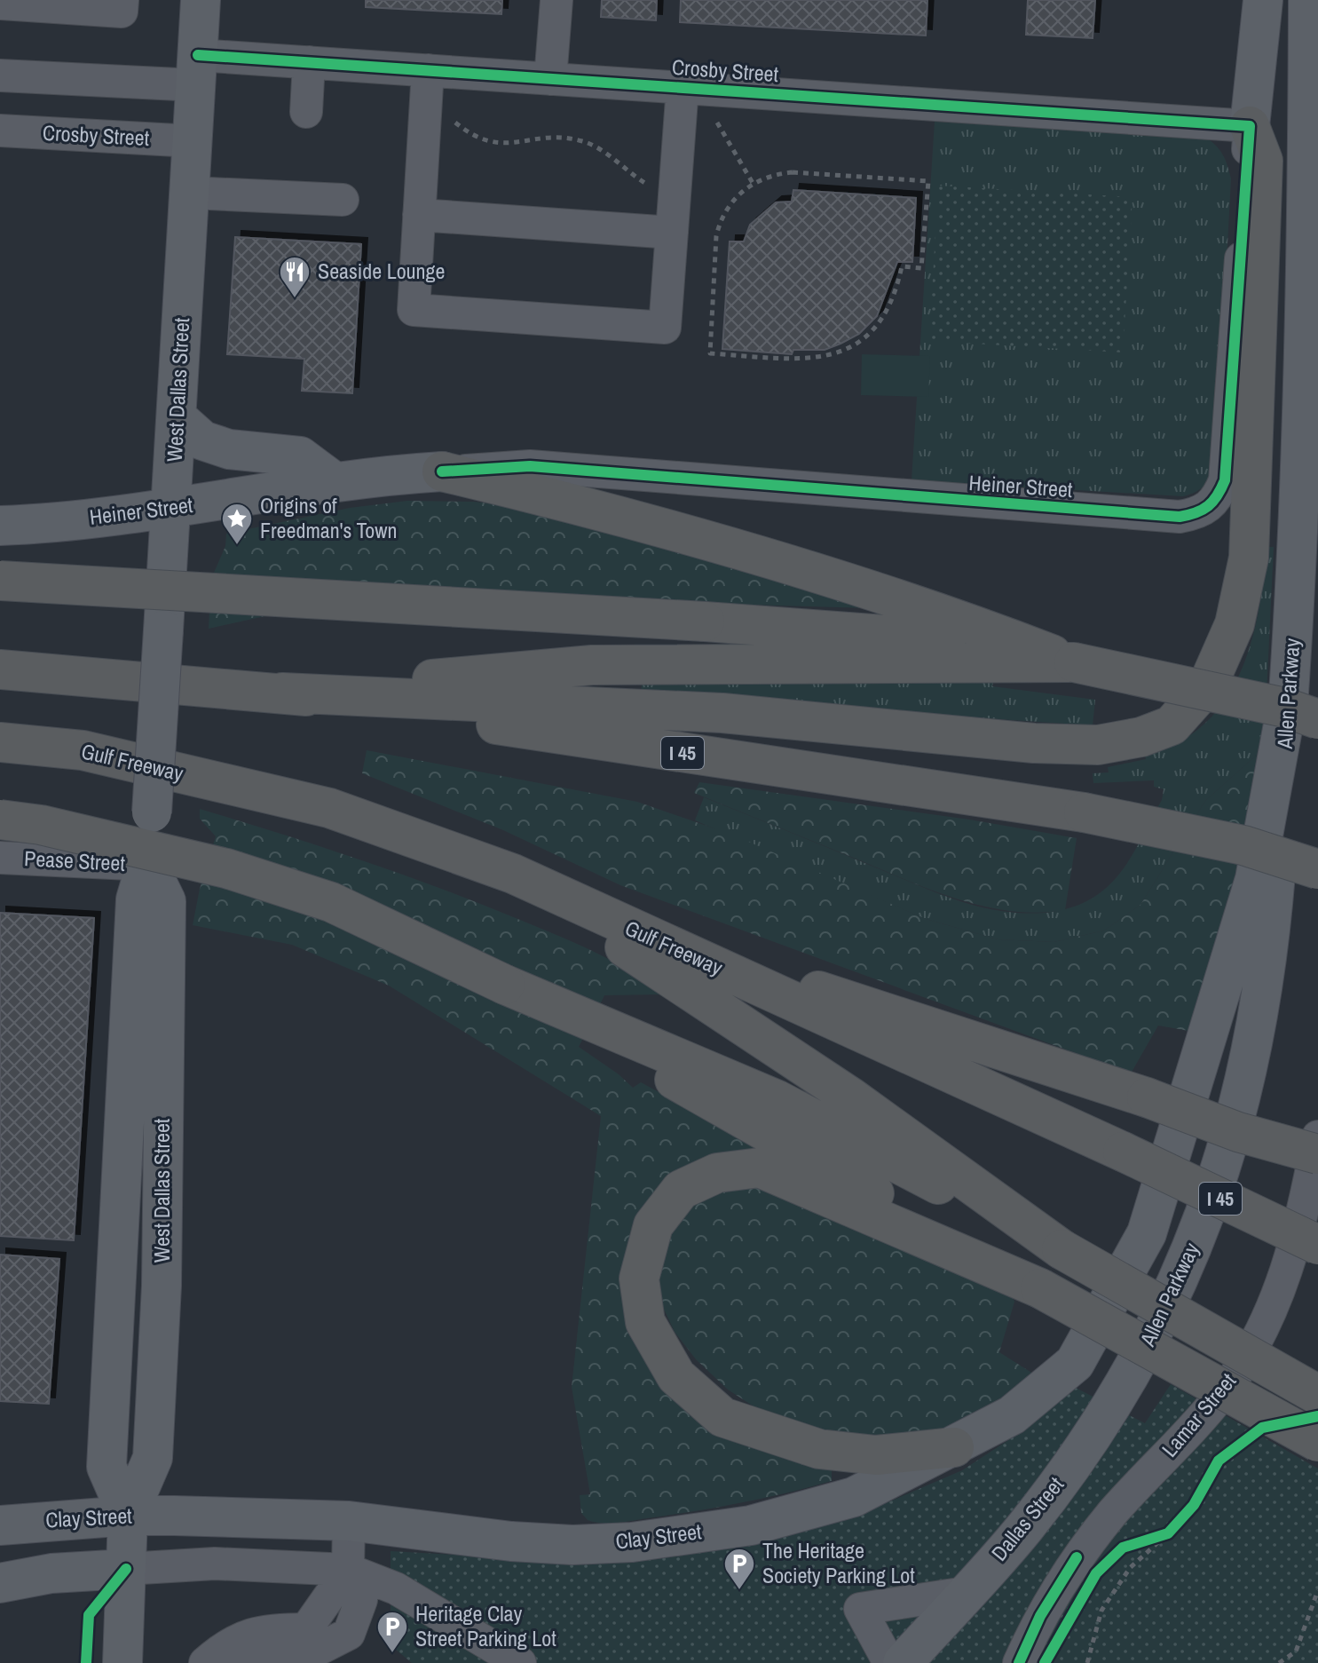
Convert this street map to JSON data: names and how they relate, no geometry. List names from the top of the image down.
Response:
{
  "streets": {
    "highway": ["I 45", "Gulf Freeway"],
    "main road": [
      "West Dallas Street",
      "Heiner Street",
      "Allen Parkway",
      "Clay Street",
      "Dallas Street"
    ],
    "street": ["Crosby Street", "Pease Street", "Lamar Street"]
  },
  "crossings": [
    ["Crosby Street", "West Dallas Street"],
    ["Crosby Street", "Heiner Street"],
    ["West Dallas Street", "Heiner Street"],
    ["West Dallas Street", "Pease Street"],
    ["West Dallas Street", "Clay Street"],
    ["Allen Parkway", "Clay Street"],
    ["Allen Parkway", "Dallas Street"]
  ],
  "places": {
    "restaurant": ["Seaside Lounge"],
    "place": ["Origins of Freedman's Town"],
    "parking": ["The Heritage Society Parking Lot", "Heritage Clay Street Parking Lot"]
  }
}
